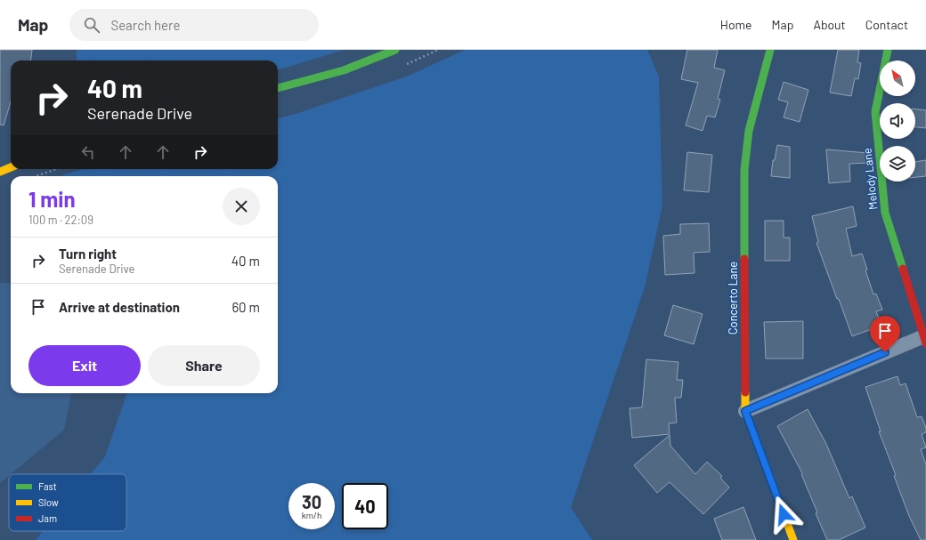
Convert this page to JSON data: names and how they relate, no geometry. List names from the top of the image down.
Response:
{
  "streets": {
    "street": ["Melody Lane", "Concerto Lane"]
  },
  "legend": ["Fast", "Slow", "Jam"],
  "north": "top left",
  "page": {
    "header": "Map",
    "search": "Search here",
    "nav": [
      "Home",
      "Map",
      "About",
      "Contact"
    ],
    "turn": ["40 m", "Serenade Drive"],
    "heading": ["1 min", "100 m · 22:09"],
    "list": [
      {
        "name": "Turn right",
        "note": "Serenade Drive",
        "value": "40 m"
      },
      {
        "name": "Arrive at destination",
        "value": "60 m"
      }
    ],
    "buttons": ["Exit", "Share"],
    "speed": "30 km/h",
    "limit": "40"
  }
}
